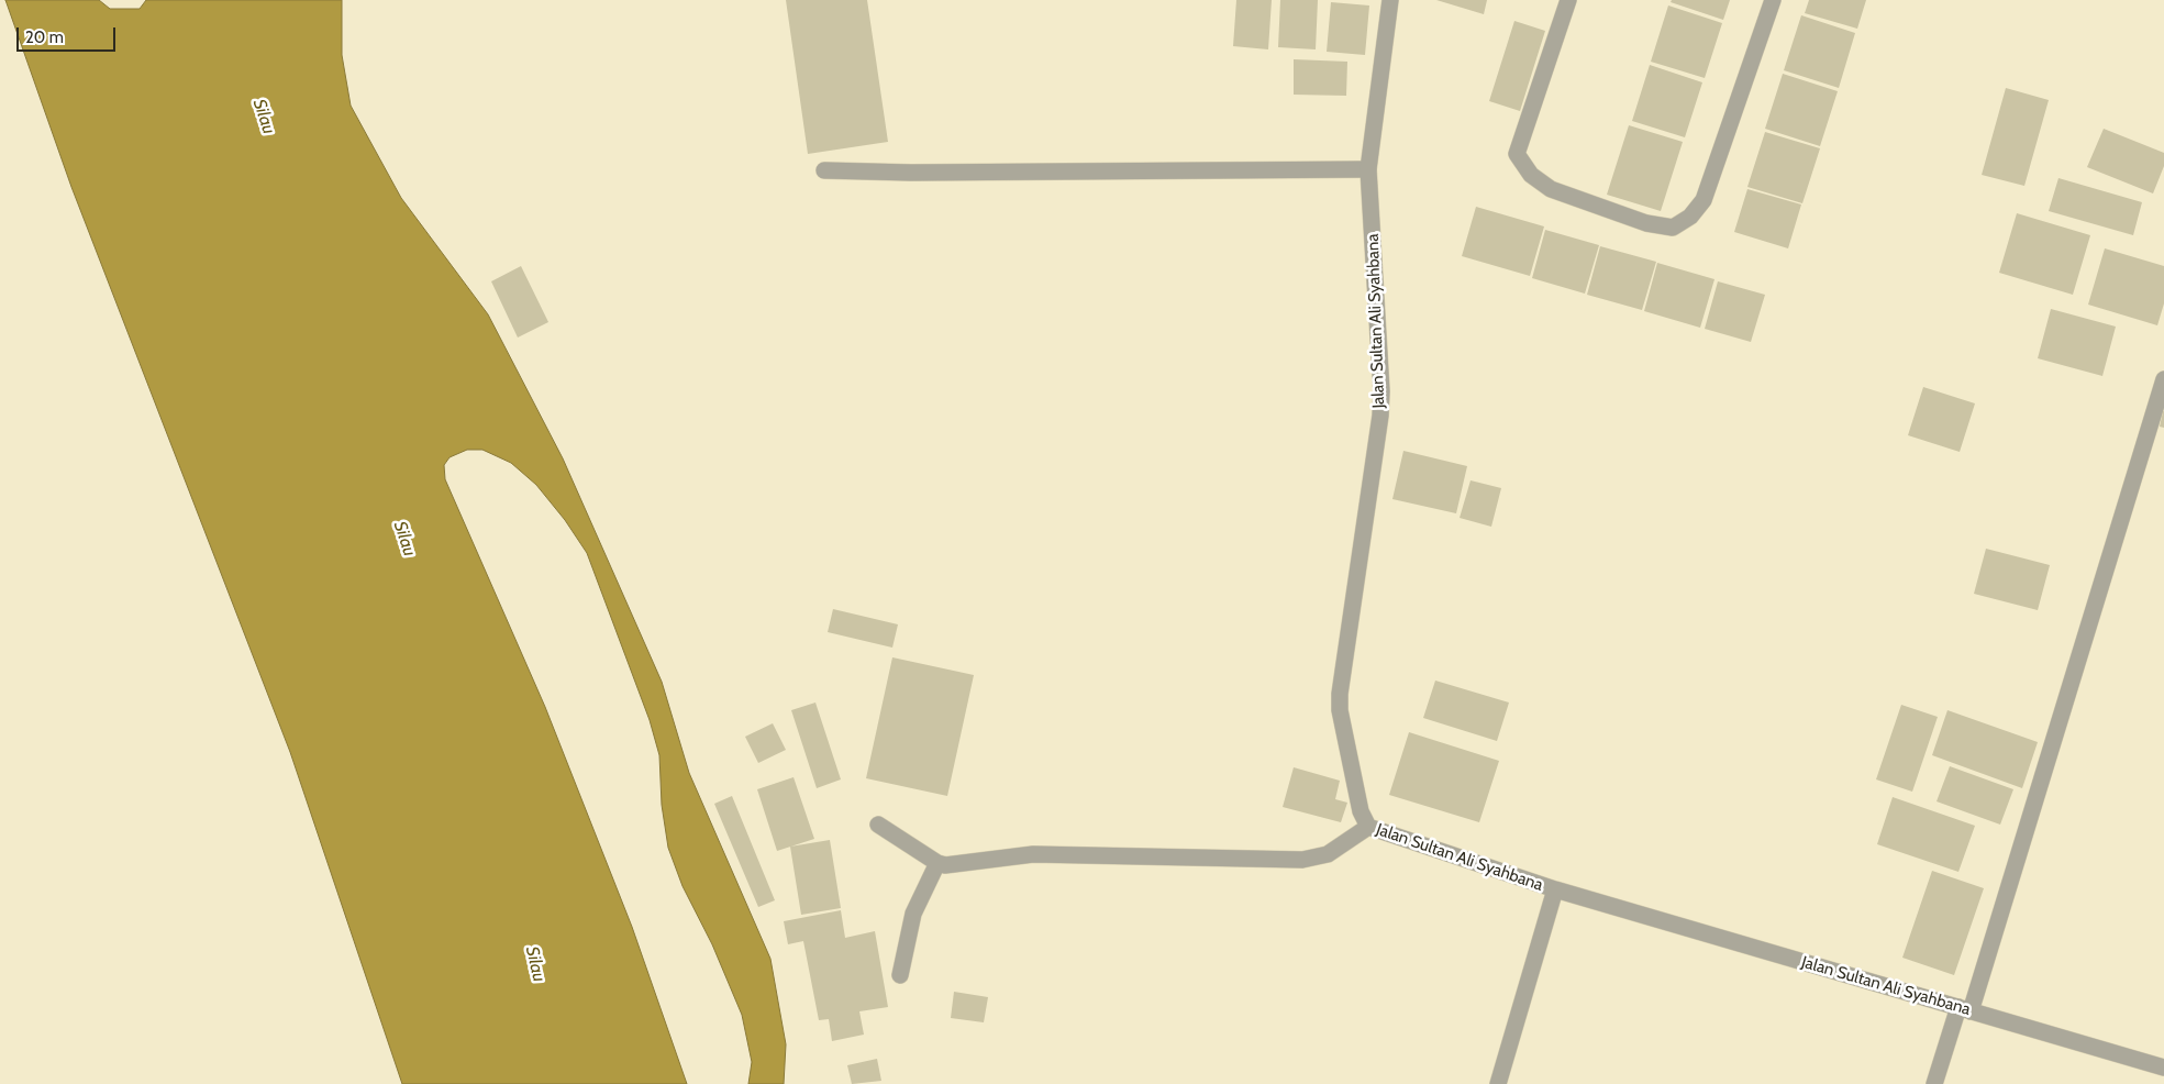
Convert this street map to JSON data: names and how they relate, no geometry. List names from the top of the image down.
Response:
{
  "streets": {
    "street": ["Jalan Sultan Ali Syahbana"]
  },
  "water": ["Silau"],
  "scale_bar": "20 m"
}
